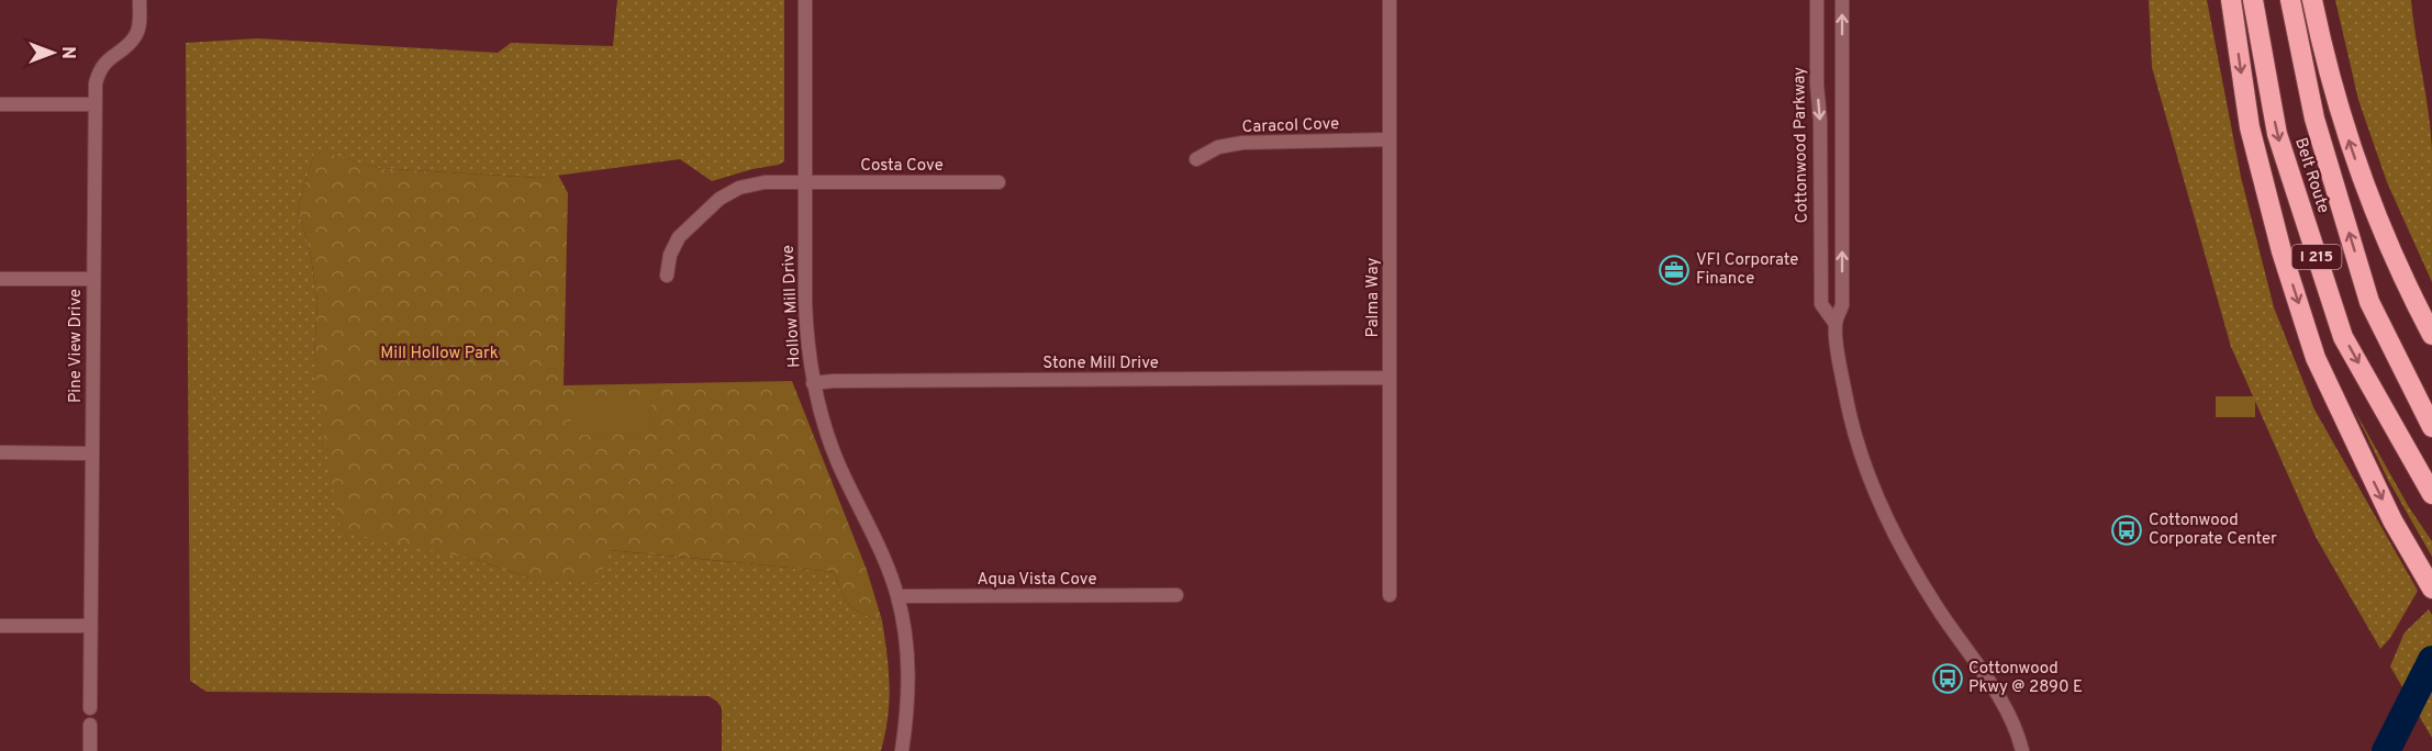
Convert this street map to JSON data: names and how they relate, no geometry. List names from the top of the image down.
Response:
{
  "streets": {
    "highway": ["Belt Route", "I 215"],
    "street": [
      "Caracol Cove",
      "Cottonwood Parkway",
      "Costa Cove",
      "Palma Way",
      "Hollow Mill Drive",
      "Pine View Drive",
      "Stone Mill Drive",
      "Aqua Vista Cove"
    ]
  },
  "crossings": [
    ["Caracol Cove", "Palma Way"],
    ["Costa Cove", "Hollow Mill Drive"],
    ["Palma Way", "Stone Mill Drive"],
    ["Hollow Mill Drive", "Stone Mill Drive"],
    ["Hollow Mill Drive", "Aqua Vista Cove"]
  ],
  "parks": ["Mill Hollow Park"],
  "places": {
    "office": ["VFI Corporate Finance"],
    "bus stop": ["Cottonwood Corporate Center", "Cottonwood Pkwy @ 2890 E"]
  },
  "north": "right"
}
